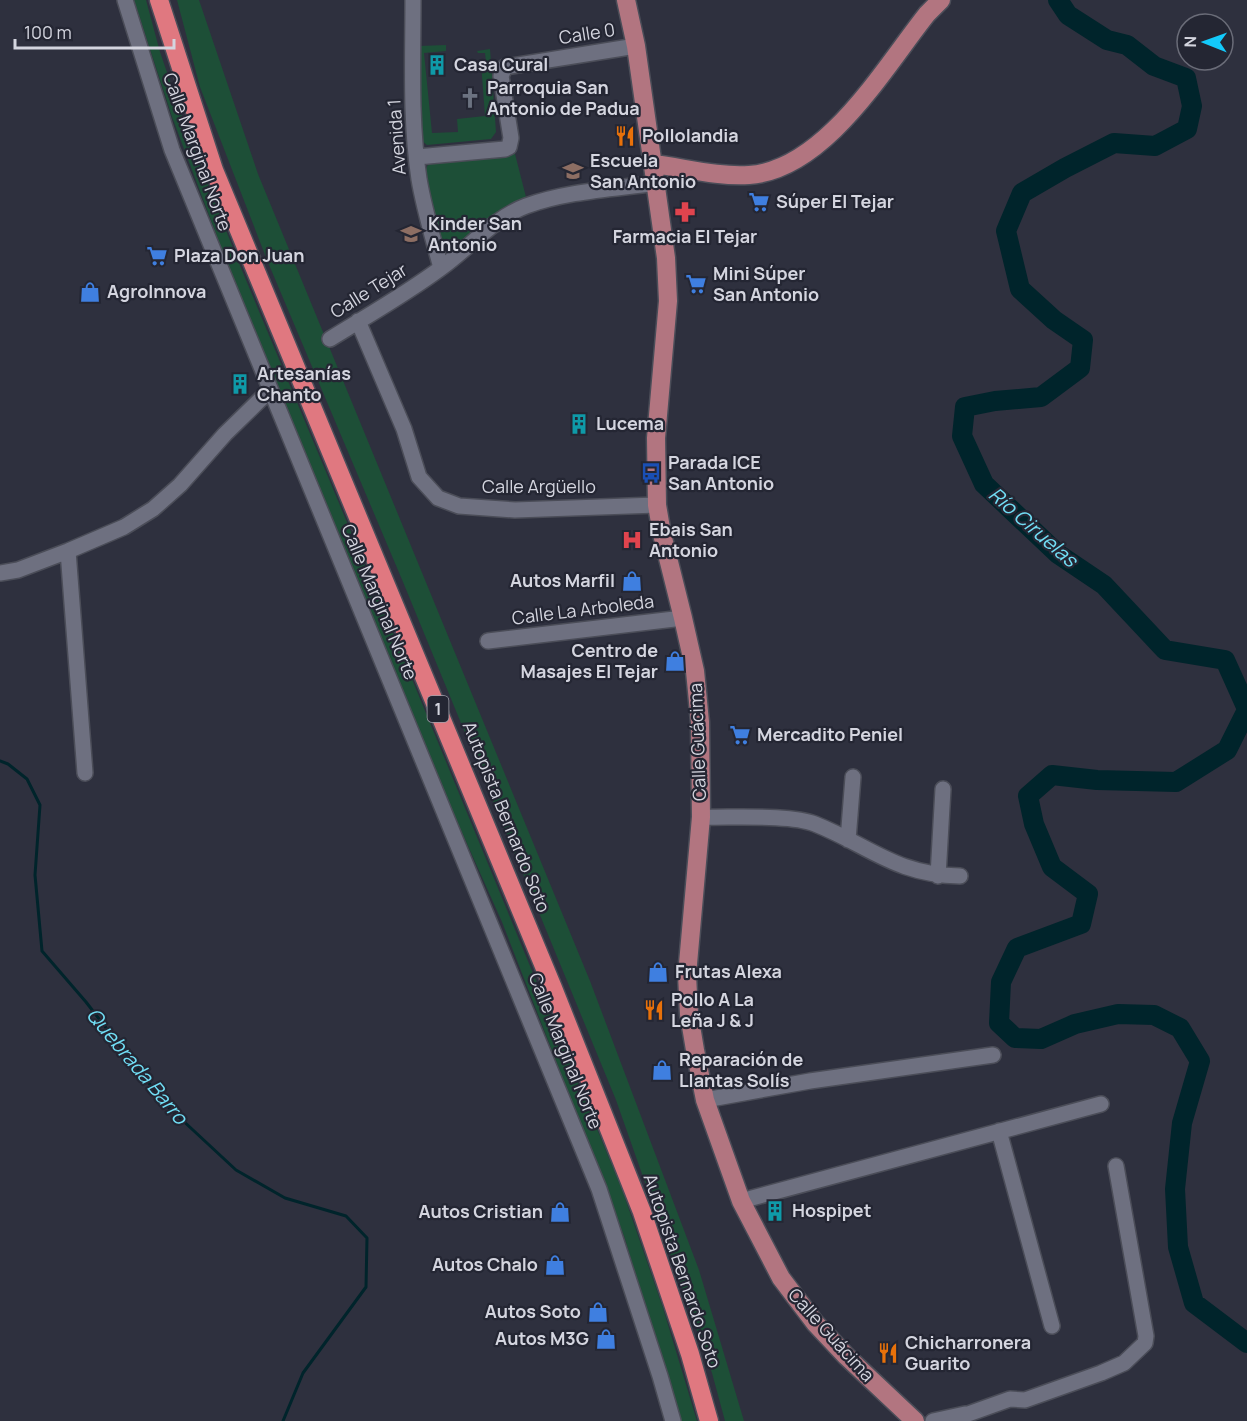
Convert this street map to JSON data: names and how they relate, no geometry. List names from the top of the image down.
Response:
{
  "streets": {
    "highway": ["1", "Autopista Bernardo Soto"],
    "main road": ["Calle Guácima"],
    "street": [
      "Calle 0",
      "Avenida 1",
      "Calle Marginal Norte",
      "Calle Tejar",
      "Calle Argüello",
      "Calle La Arboleda"
    ]
  },
  "crossings": [
    ["Calle 0", "Avenida 1"],
    ["Calle 0", "Calle Guácima"],
    ["Avenida 1", "Calle Tejar"],
    ["Calle Tejar", "Calle Argüello"],
    ["Calle Tejar", "Calle Guácima"],
    ["Calle Argüello", "Calle Guácima"],
    ["Calle La Arboleda", "Calle Guácima"]
  ],
  "water": ["Río Ciruelas", "Quebrada Barro"],
  "places": {
    "building": [
      "Casa Cural",
      "Artesanías Chanto",
      "Lucema",
      "Hospipet"
    ],
    "church": ["Parroquia San Antonio de Padua"],
    "restaurant": ["Pollolandia", "Pollo A La Leña J & J", "Chicharronera Guarito"],
    "school or university": ["Escuela San Antonio", "Kinder San Antonio"],
    "supermarket": [
      "Súper El Tejar",
      "Plaza Don Juan",
      "Mini Súper San Antonio",
      "Mercadito Peniel"
    ],
    "pharmacy": ["Farmacia El Tejar"],
    "shop": [
      "AgroInnova",
      "Autos Marfil",
      "Centro de Masajes El Tejar",
      "Frutas Alexa",
      "Reparación de Llantas Solís",
      "Autos Cristian",
      "Autos Chalo",
      "Autos Soto",
      "Autos M3G"
    ],
    "bus stop": ["Parada ICE San Antonio"],
    "hospital": ["Ebais San Antonio"]
  },
  "scale_bar": "100 m",
  "north": "left"
}
